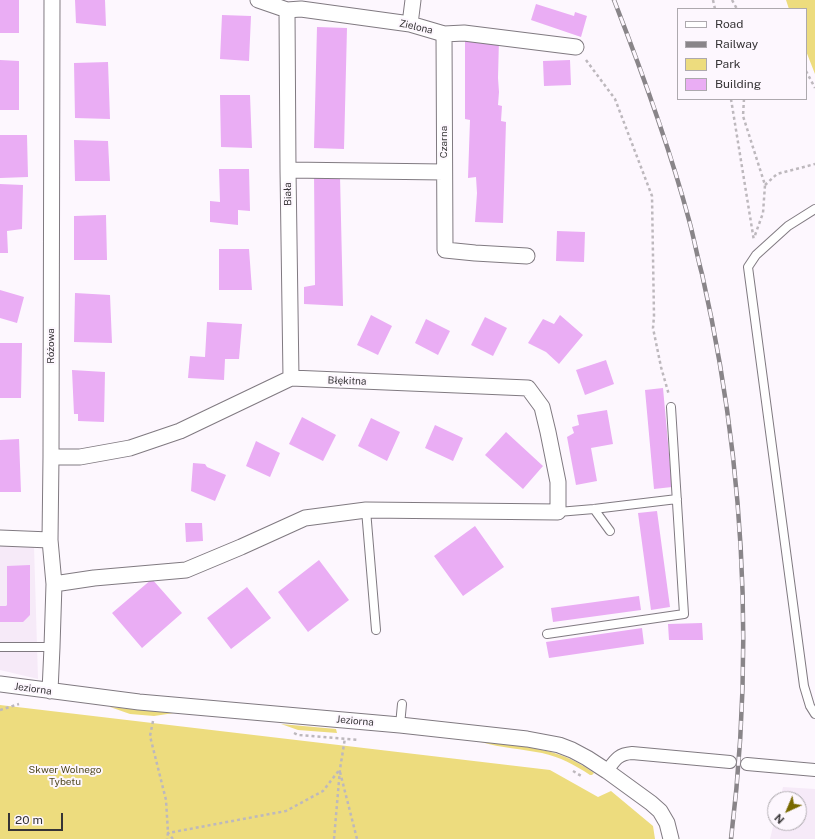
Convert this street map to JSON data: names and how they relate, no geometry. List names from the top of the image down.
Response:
{
  "streets": {
    "street": [
      "Zielona",
      "Czarna",
      "Biała",
      "Różowa",
      "Błękitna",
      "Jeziorna"
    ]
  },
  "crossings": [
    ["Zielona", "Czarna"],
    ["Zielona", "Biała"],
    ["Biała", "Błękitna"],
    ["Różowa", "Błękitna"],
    ["Różowa", "Jeziorna"]
  ],
  "parks": ["Skwer Wolnego Tybetu"],
  "legend": [
    "Road",
    "Railway",
    "Park",
    "Building"
  ],
  "scale_bar": "20 m",
  "north": "bottom left"
}
